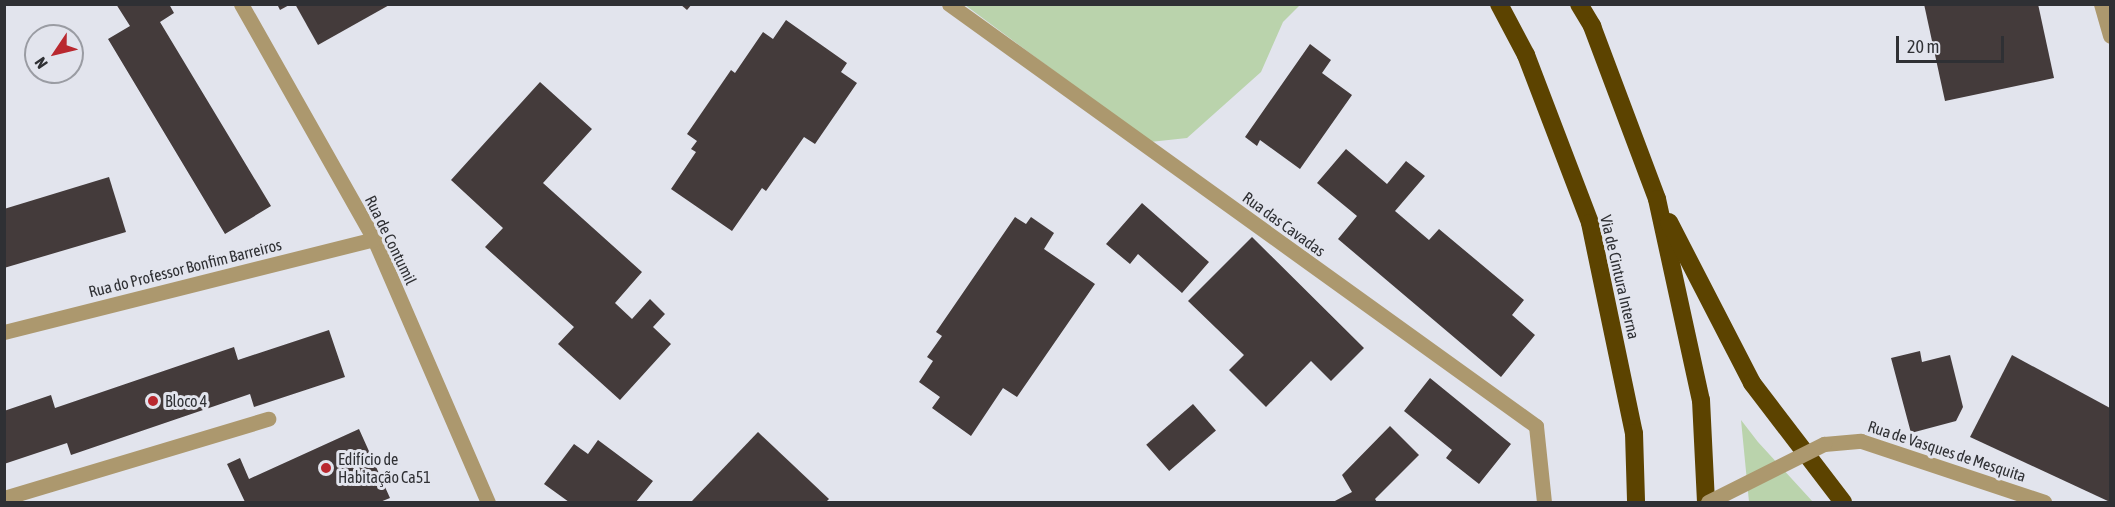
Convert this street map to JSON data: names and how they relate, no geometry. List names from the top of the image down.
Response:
{
  "streets": {
    "highway": ["Via de Cintura Interna"],
    "street": [
      "Rua das Cavadas",
      "Rua de Contumil",
      "Rua do Professor Bonfim Barreiros",
      "Rua de Vasques de Mesquita"
    ]
  },
  "crossings": [
    ["Rua de Contumil", "Rua do Professor Bonfim Barreiros"]
  ],
  "places": ["Bloco 4", "Edifício de Habitação Ca51"],
  "scale_bar": "20 m",
  "north": "bottom left"
}
